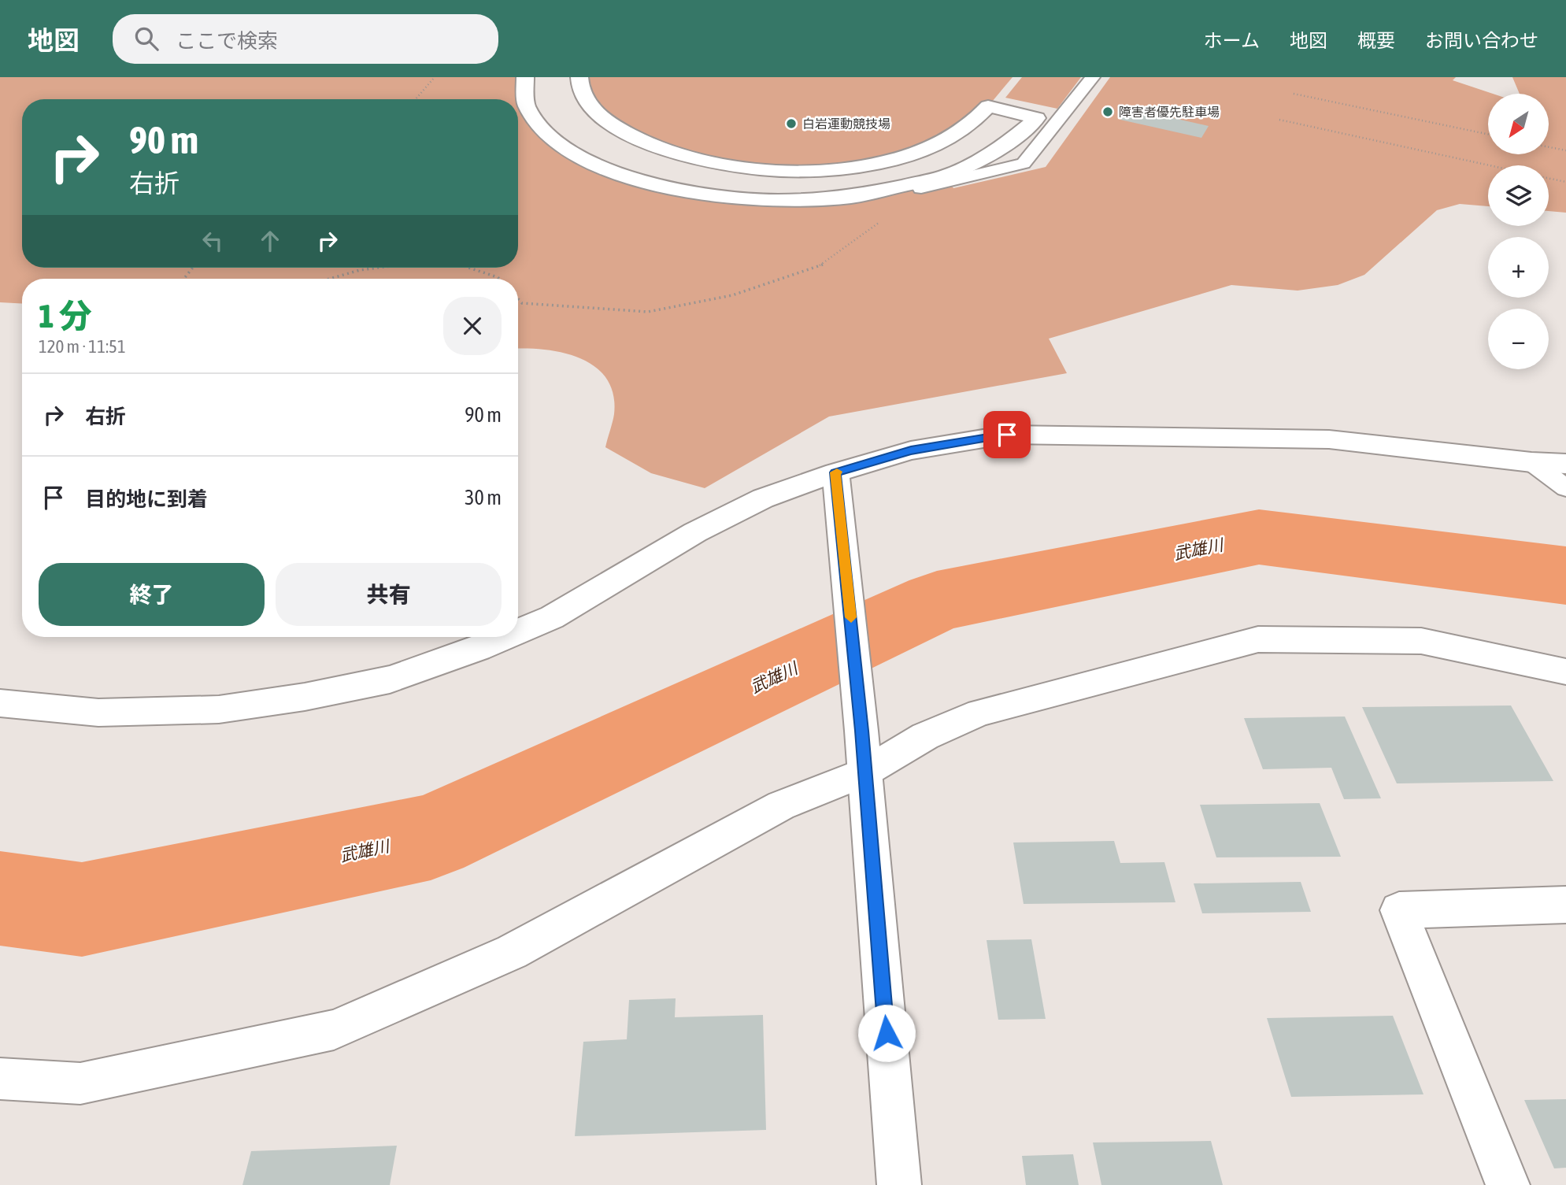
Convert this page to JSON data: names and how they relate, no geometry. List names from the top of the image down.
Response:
{
  "water": ["武雄川"],
  "places": ["障害者優先駐車場", "白岩運動競技場"],
  "north": "bottom left",
  "page": {
    "header": "地図",
    "search": "ここで検索",
    "nav": [
      "ホーム",
      "地図",
      "概要",
      "お問い合わせ"
    ],
    "map_buttons": ["+", "−"],
    "turn": ["90 m", "右折"],
    "heading": ["1 分", "120 m · 11:51"],
    "list": [
      {
        "name": "右折",
        "value": "90 m"
      },
      {
        "name": "目的地に到着",
        "value": "30 m"
      }
    ],
    "buttons": ["終了", "共有"]
  }
}
